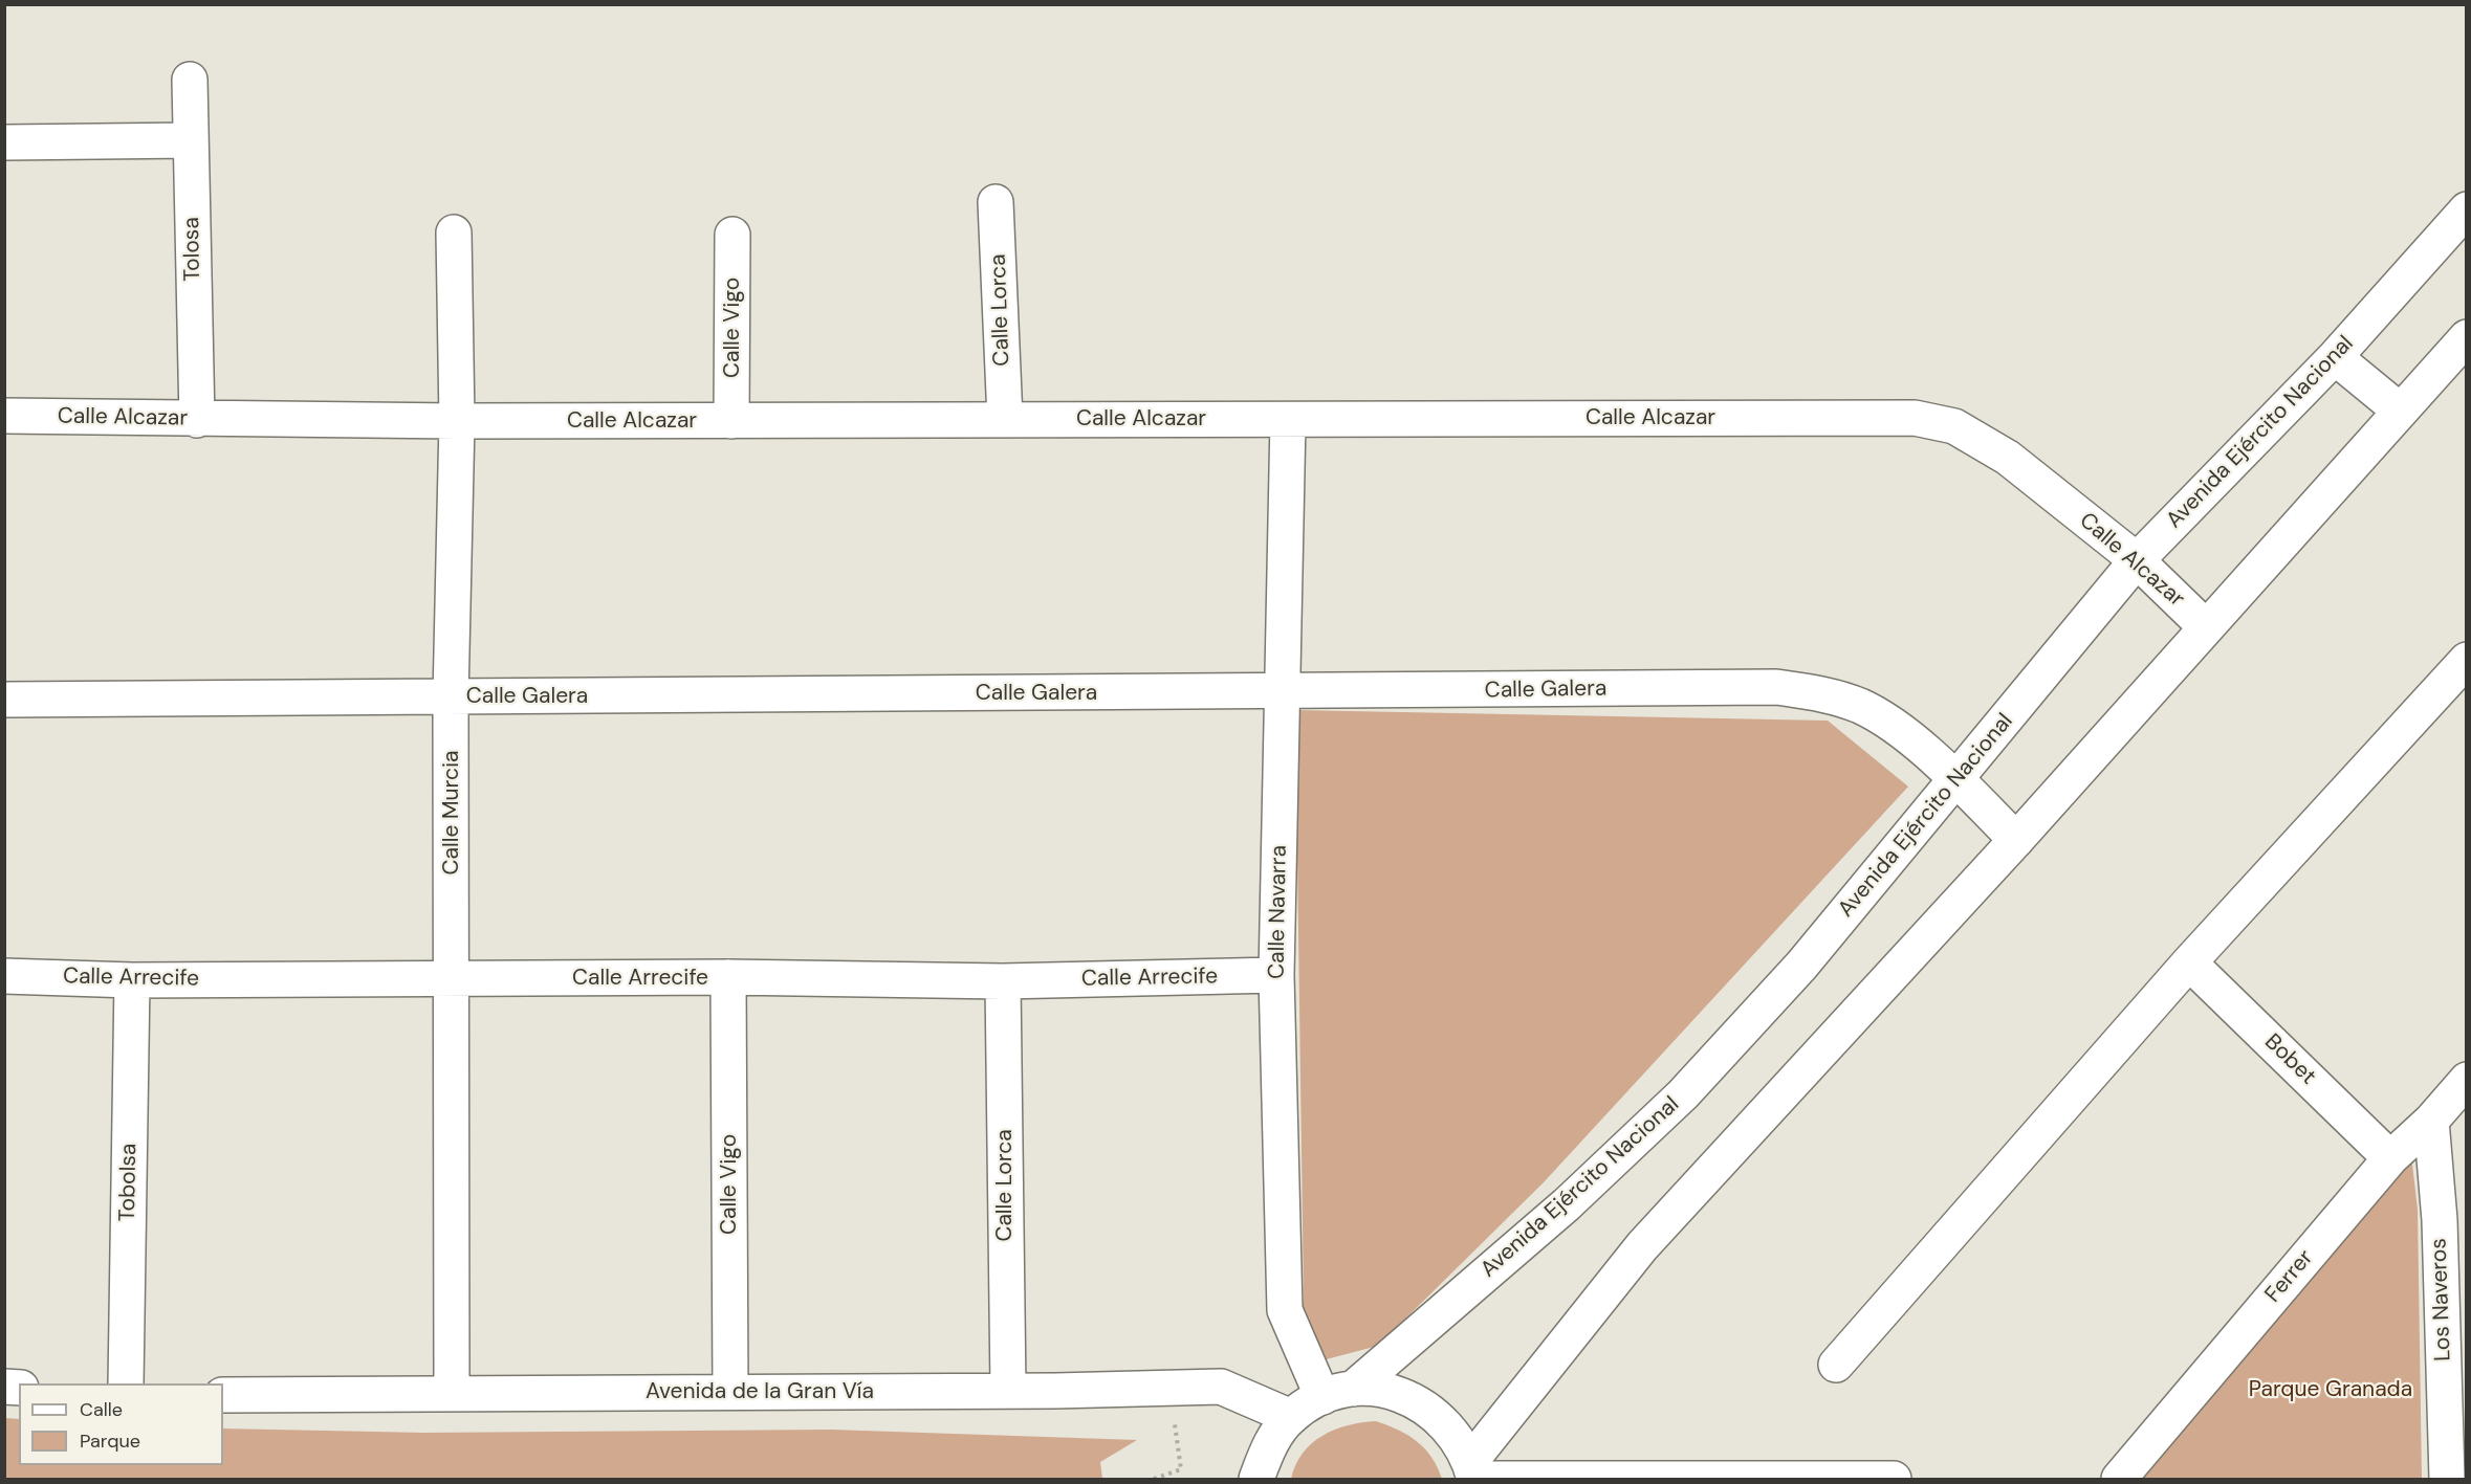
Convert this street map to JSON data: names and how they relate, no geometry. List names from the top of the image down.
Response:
{
  "streets": {
    "street": [
      "Tolosa",
      "Calle Lorca",
      "Calle Vigo",
      "Calle Alcazar",
      "Avenida Ejército Nacional",
      "Calle Galera",
      "Calle Murcia",
      "Calle Navarra",
      "Calle Arrecife",
      "Bobet",
      "Tobolsa",
      "Ferrer",
      "Los Naveros",
      "Avenida de la Gran Vía"
    ]
  },
  "crossings": [
    ["Tolosa", "Calle Alcazar"],
    ["Calle Lorca", "Calle Alcazar"],
    ["Calle Lorca", "Calle Arrecife"],
    ["Calle Lorca", "Avenida de la Gran Vía"],
    ["Calle Vigo", "Calle Alcazar"],
    ["Calle Vigo", "Calle Arrecife"],
    ["Calle Vigo", "Avenida de la Gran Vía"],
    ["Calle Alcazar", "Avenida Ejército Nacional"],
    ["Calle Alcazar", "Calle Murcia"],
    ["Calle Alcazar", "Calle Navarra"],
    ["Avenida Ejército Nacional", "Calle Galera"],
    ["Avenida Ejército Nacional", "Calle Navarra"],
    ["Avenida Ejército Nacional", "Avenida de la Gran Vía"],
    ["Calle Galera", "Calle Murcia"],
    ["Calle Galera", "Calle Navarra"],
    ["Calle Murcia", "Calle Arrecife"],
    ["Calle Murcia", "Avenida de la Gran Vía"],
    ["Calle Navarra", "Calle Arrecife"],
    ["Calle Arrecife", "Tobolsa"],
    ["Bobet", "Ferrer"],
    ["Ferrer", "Los Naveros"]
  ],
  "parks": ["Parque Granada"],
  "legend": ["Calle", "Parque"]
}
